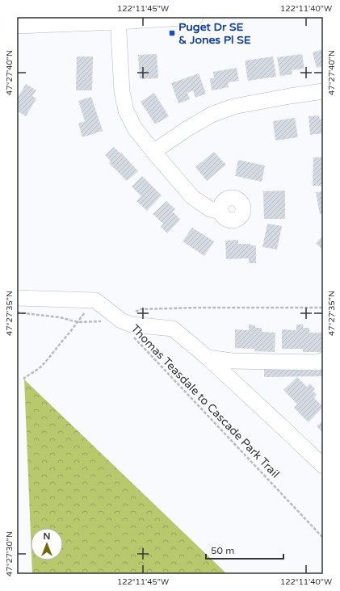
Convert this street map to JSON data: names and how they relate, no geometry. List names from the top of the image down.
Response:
{
  "streets": {
    "path": ["Thomas Teasdale to Cascade Park Trail"]
  },
  "places": {
    "transit": ["Puget Dr SE & Jones Pl SE"]
  },
  "scale_bar": "50 m",
  "north": "top",
  "coordinates": [
    "122°11'45\"W",
    "122°11'40\"W",
    "47°27'40\"N",
    "47°27'35\"N",
    "47°27'30\"N"
  ]
}
